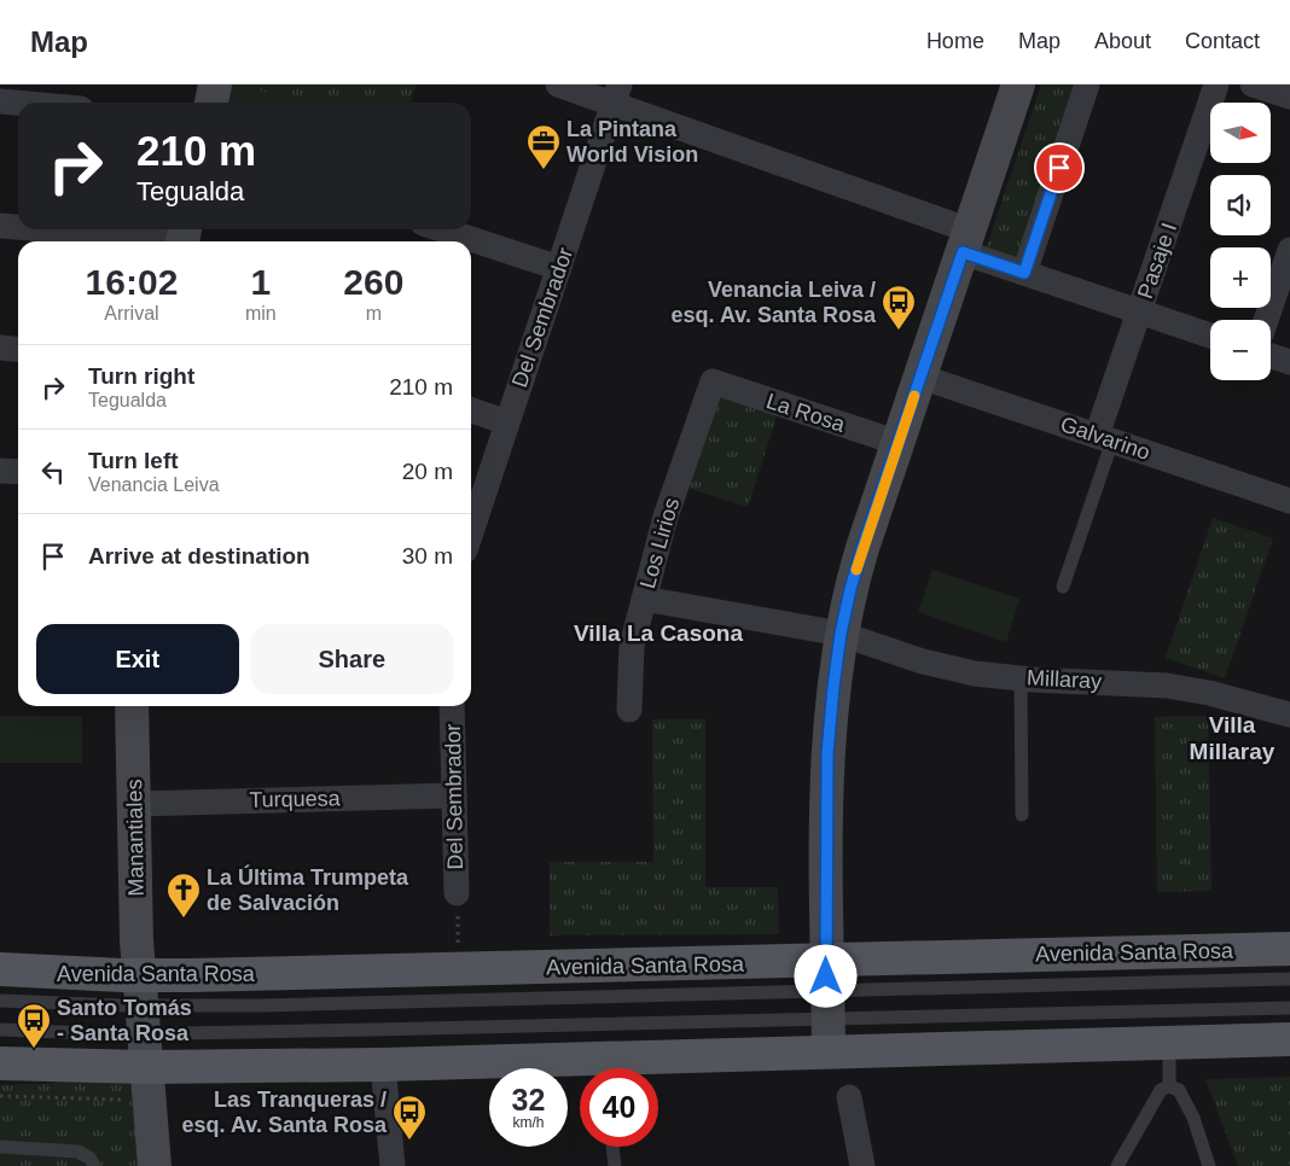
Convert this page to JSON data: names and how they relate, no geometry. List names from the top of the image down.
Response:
{
  "streets": {
    "main road": ["Avenida Santa Rosa"],
    "street": [
      "Pasaje I",
      "Del Sembrador",
      "La Rosa",
      "Galvarino",
      "Los Lirios",
      "Millaray",
      "Turquesa",
      "Manantiales"
    ]
  },
  "crossings": [
    ["Pasaje I", "Galvarino"],
    ["Del Sembrador", "Turquesa"],
    ["La Rosa", "Los Lirios"],
    ["Los Lirios", "Millaray"],
    ["Turquesa", "Manantiales"],
    ["Manantiales", "Avenida Santa Rosa"]
  ],
  "districts": ["Villa La Casona", "Villa Millaray"],
  "places": {
    "office": ["La Pintana World Vision"],
    "bus stop": ["Venancia Leiva / esq. Av. Santa Rosa", "Santo Tomás - Santa Rosa", "Las Tranqueras / esq. Av. Santa Rosa"],
    "church": ["La Última Trumpeta de Salvación"]
  },
  "north": "right",
  "page": {
    "header": "Map",
    "nav": [
      "Home",
      "Map",
      "About",
      "Contact"
    ],
    "map_buttons": ["+", "−"],
    "turn": ["210 m", "Tegualda"],
    "eta": [
      "16:02",
      "Arrival",
      "1",
      "min",
      "260",
      "m"
    ],
    "list": [
      {
        "name": "Turn right",
        "note": "Tegualda",
        "value": "210 m"
      },
      {
        "name": "Turn left",
        "note": "Venancia Leiva",
        "value": "20 m"
      },
      {
        "name": "Arrive at destination",
        "value": "30 m"
      }
    ],
    "buttons": ["Exit", "Share"],
    "speed": "32 km/h",
    "limit": "40"
  }
}
